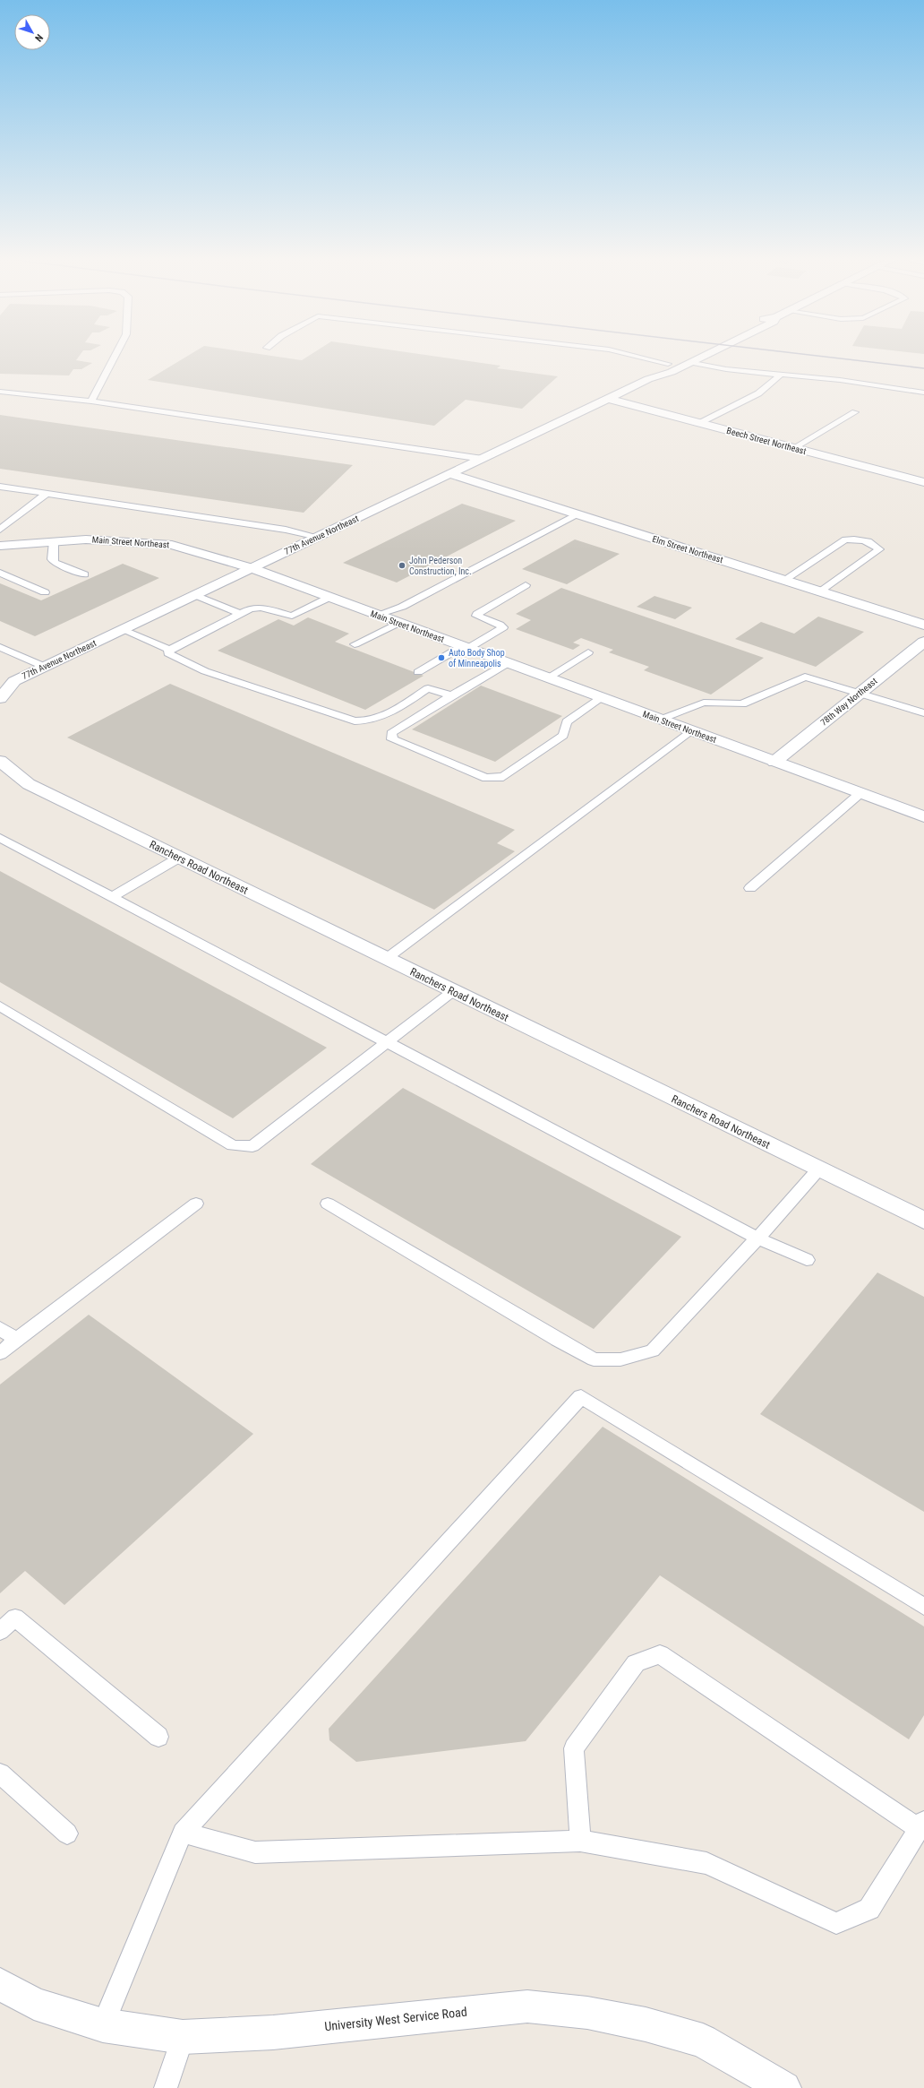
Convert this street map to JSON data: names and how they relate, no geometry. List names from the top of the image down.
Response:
{
  "streets": {
    "street": [
      "Beech Street Northeast",
      "77th Avenue Northeast",
      "Main Street Northeast",
      "Elm Street Northeast",
      "78th Way Northeast",
      "Ranchers Road Northeast",
      "University West Service Road"
    ]
  },
  "crossings": [
    ["Beech Street Northeast", "77th Avenue Northeast"],
    ["77th Avenue Northeast", "Main Street Northeast"],
    ["77th Avenue Northeast", "Elm Street Northeast"],
    ["Main Street Northeast", "78th Way Northeast"]
  ],
  "places": ["John Pederson Construction, Inc.", "Auto Body Shop of Minneapolis"],
  "north": "bottom right"
}
